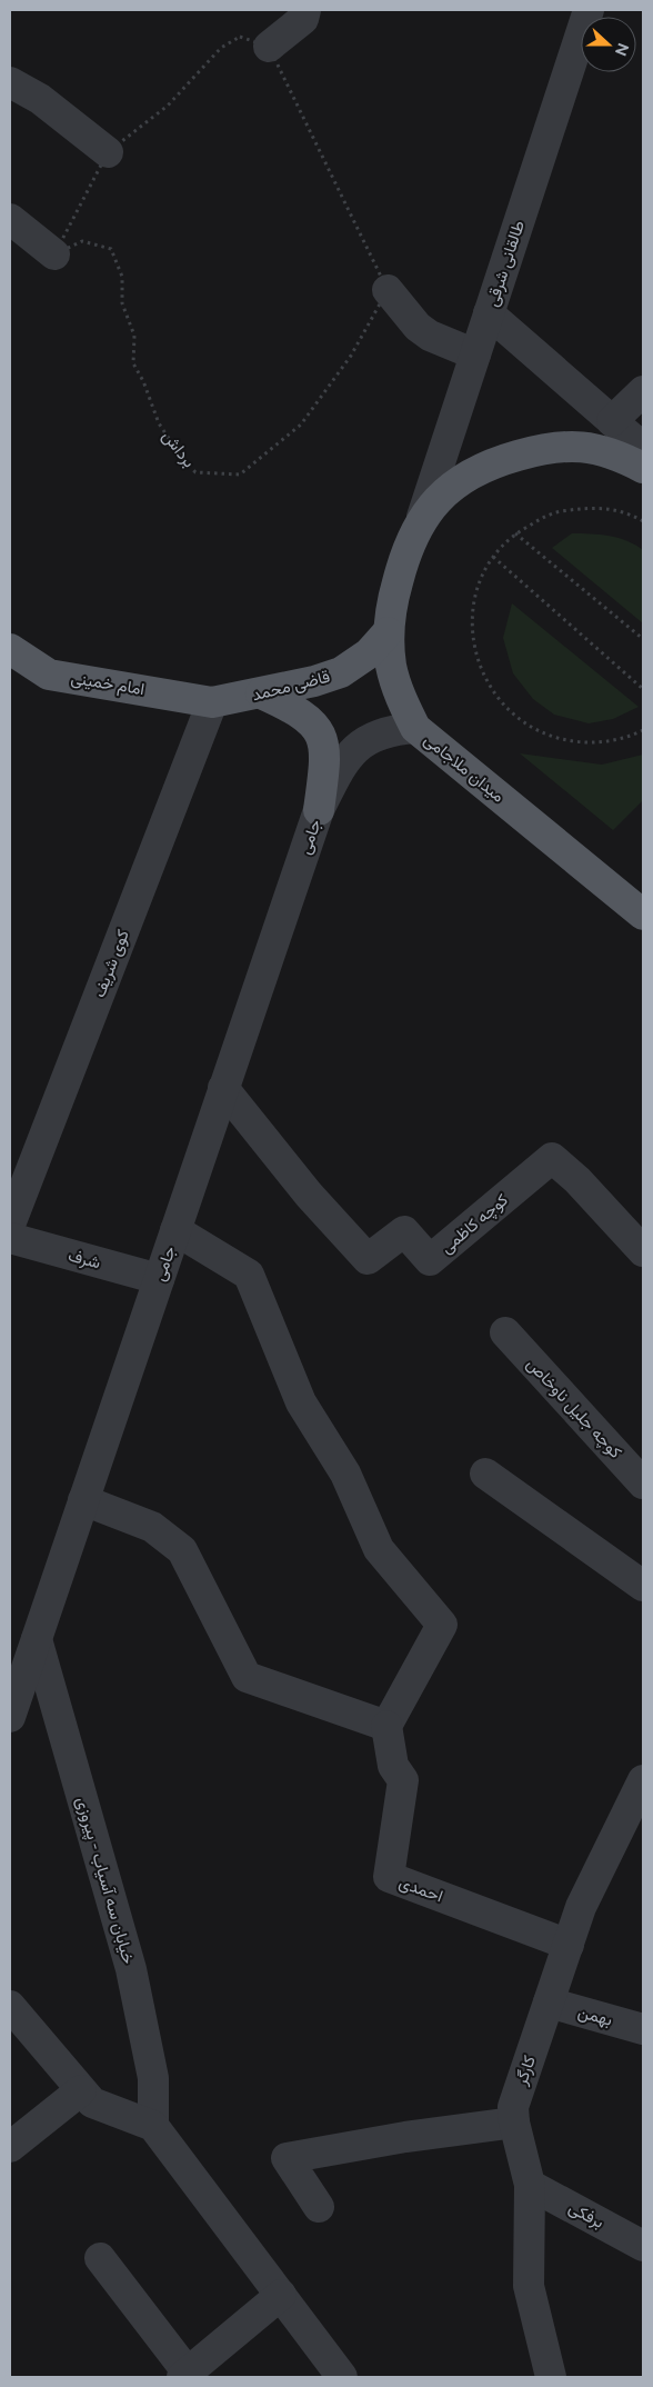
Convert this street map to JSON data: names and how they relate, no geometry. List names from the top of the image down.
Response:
{
  "streets": {
    "main road": ["امام خمینی", "قاضی محمد", "میدان ملاجامی"],
    "street": [
      "طالقانی شرقی",
      "جامی",
      "کوی شریف",
      "کوچه کاظمی",
      "شرف",
      "کوچه جلیل ناوخاص",
      "خیابان سه آسیاب - پیروزی",
      "احمدی",
      "بهمن",
      "کارگر",
      "برفکی"
    ],
    "path": ["برداش"]
  },
  "crossings": [
    ["طالقانی شرقی", "میدان ملاجامی"],
    ["امام خمینی", "قاضی محمد"],
    ["امام خمینی", "کوی شریف"],
    ["قاضی محمد", "میدان ملاجامی"],
    ["قاضی محمد", "کوی شریف"],
    ["میدان ملاجامی", "جامی"],
    ["جامی", "کوچه کاظمی"],
    ["جامی", "شرف"],
    ["جامی", "خیابان سه آسیاب - پیروزی"],
    ["احمدی", "کارگر"],
    ["بهمن", "کارگر"],
    ["کارگر", "برفکی"]
  ],
  "north": "right"
}
